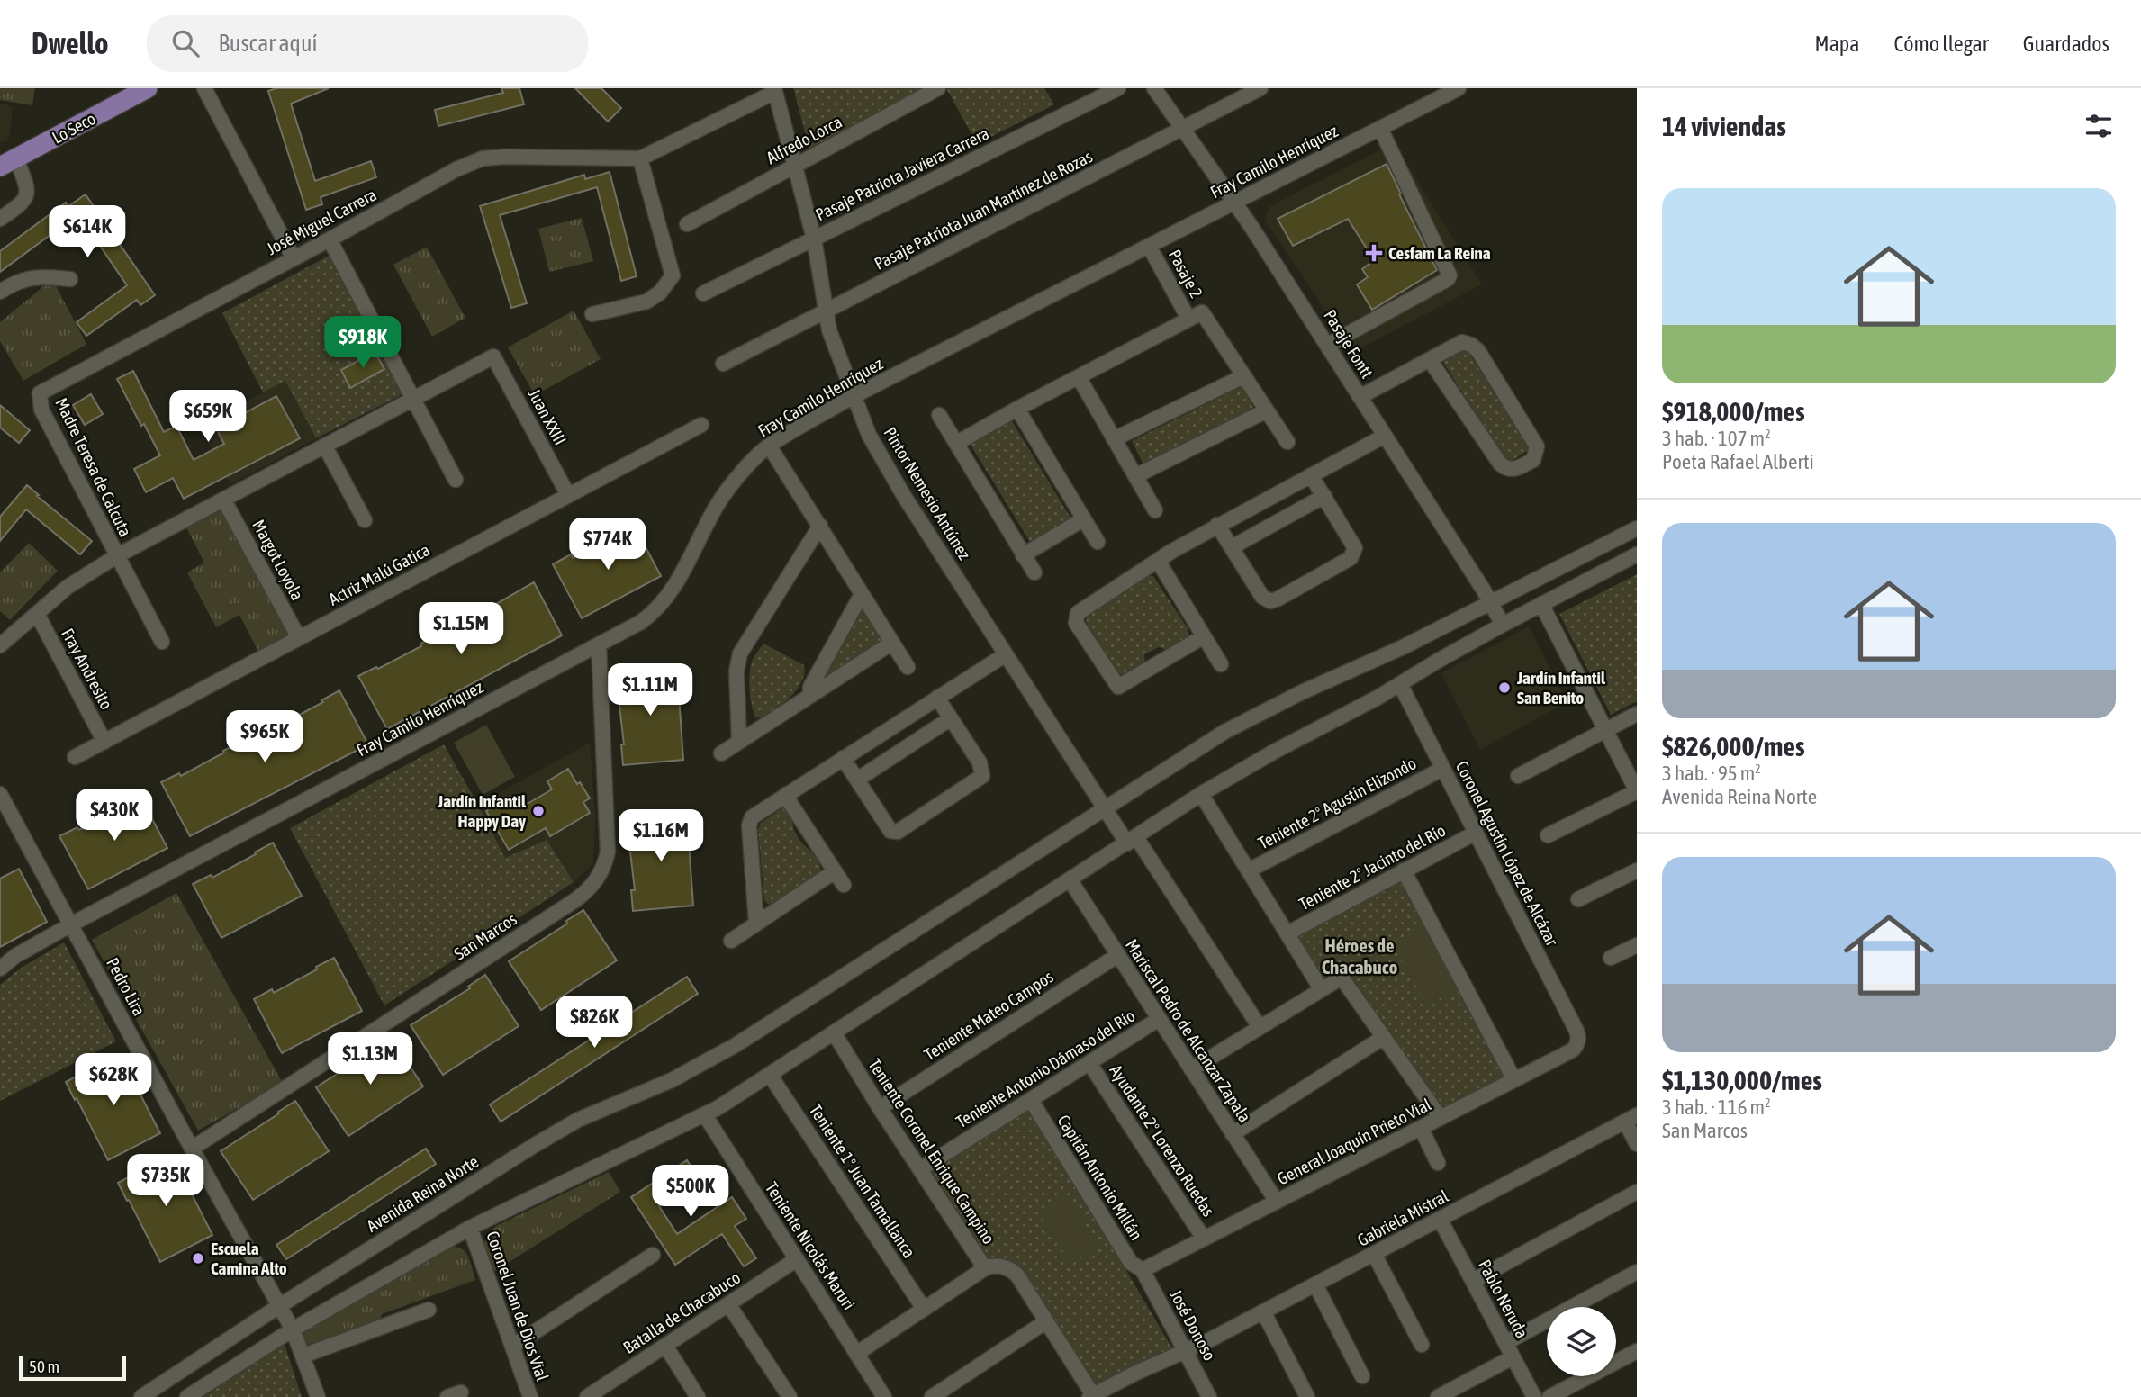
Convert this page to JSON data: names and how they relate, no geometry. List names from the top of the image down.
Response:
{
  "streets": {
    "main road": ["Lo Seco"],
    "street": [
      "Alfredo Lorca",
      "Fray Camilo Henríquez",
      "Pasaje Patriota Javiera Carrera",
      "Pasaje Patriota Juan Martínez de Rozas",
      "José Miguel Carrera",
      "Pasaje 2",
      "Pasaje Fontt",
      "Juan XXIII",
      "Madre Teresa de Calcuta",
      "Pintor Nemesio Antúnez",
      "Margot Loyola",
      "Actriz Malú Gatica",
      "Fray Andresito",
      "Teniente 2º Agustín Elizondo",
      "Coronel Agustín López de Alcázar",
      "Teniente 2º Jacinto del Río",
      "San Marcos",
      "Pedro Lira",
      "Teniente Mateo Campos",
      "Mariscal Pedro de Alcanzar Zapala",
      "Teniente Antonio Dámaso del Río",
      "Ayudante 2º Lorenzo Ruedas",
      "General Joaquín Prieto Vial",
      "Teniente Coronel Enrique Campino",
      "Capitán Antonio Millán",
      "Teniente 1º Juan Tamallanca",
      "Avenida Reina Norte",
      "Gabriela Mistral",
      "Teniente Nicolás Maruri",
      "Pablo Neruda",
      "Coronel Juan de Dios Vial",
      "Batalla de Chacabuco",
      "José Donoso"
    ]
  },
  "crossings": [
    ["Alfredo Lorca", "Pintor Nemesio Antúnez"],
    ["Fray Camilo Henríquez", "Pasaje 2"],
    ["Fray Camilo Henríquez", "Pasaje Fontt"],
    ["Fray Camilo Henríquez", "Pintor Nemesio Antúnez"],
    ["Fray Camilo Henríquez", "San Marcos"],
    ["Fray Camilo Henríquez", "Pedro Lira"],
    ["Pasaje Patriota Javiera Carrera", "Pintor Nemesio Antúnez"],
    ["Pasaje Patriota Juan Martínez de Rozas", "Pasaje Fontt"],
    ["Pasaje Patriota Juan Martínez de Rozas", "Pintor Nemesio Antúnez"],
    ["José Miguel Carrera", "Madre Teresa de Calcuta"],
    ["Pasaje Fontt", "Avenida Reina Norte"],
    ["Juan XXIII", "Actriz Malú Gatica"],
    ["Pintor Nemesio Antúnez", "Avenida Reina Norte"],
    ["Margot Loyola", "Actriz Malú Gatica"],
    ["Actriz Malú Gatica", "Fray Andresito"],
    ["Teniente 2º Agustín Elizondo", "Coronel Agustín López de Alcázar"],
    ["Coronel Agustín López de Alcázar", "Teniente 2º Jacinto del Río"],
    ["Coronel Agustín López de Alcázar", "General Joaquín Prieto Vial"],
    ["San Marcos", "Pedro Lira"],
    ["Pedro Lira", "Avenida Reina Norte"],
    ["Teniente Mateo Campos", "Mariscal Pedro de Alcanzar Zapala"],
    ["Teniente Mateo Campos", "Teniente Coronel Enrique Campino"],
    ["Mariscal Pedro de Alcanzar Zapala", "Teniente Antonio Dámaso del Río"],
    ["Mariscal Pedro de Alcanzar Zapala", "General Joaquín Prieto Vial"],
    ["Teniente Antonio Dámaso del Río", "Ayudante 2º Lorenzo Ruedas"],
    ["Teniente Antonio Dámaso del Río", "Teniente Coronel Enrique Campino"],
    ["Teniente Antonio Dámaso del Río", "Capitán Antonio Millán"],
    ["Ayudante 2º Lorenzo Ruedas", "General Joaquín Prieto Vial"],
    ["General Joaquín Prieto Vial", "Capitán Antonio Millán"],
    ["General Joaquín Prieto Vial", "José Donoso"],
    ["Teniente Coronel Enrique Campino", "Gabriela Mistral"],
    ["Capitán Antonio Millán", "José Donoso"],
    ["Gabriela Mistral", "Pablo Neruda"],
    ["Gabriela Mistral", "José Donoso"],
    ["Teniente Nicolás Maruri", "Batalla de Chacabuco"]
  ],
  "districts": ["Héroes de Chacabuco"],
  "places": {
    "health": ["Cesfam La Reina"],
    "other": ["Jardín Infantil San Benito", "Jardín Infantil Happy Day", "Escuela Camina Alto"]
  },
  "scale_bar": "50 m",
  "page": {
    "header": "Dwello",
    "search": "Buscar aquí",
    "nav": ["Mapa", "Cómo llegar", "Guardados"],
    "heading": "14 viviendas",
    "list": [
      {
        "name": "$918,000/mes",
        "note": "3 hab. · 107 m² · Poeta Rafael Alberti"
      },
      {
        "name": "$826,000/mes",
        "note": "3 hab. · 95 m² · Avenida Reina Norte"
      },
      {
        "name": "$1,130,000/mes",
        "note": "3 hab. · 116 m² · San Marcos"
      }
    ],
    "price": [
      "$614K",
      "$918K",
      "$659K",
      "$774K",
      "$1.15M",
      "$1.11M",
      "$965K",
      "$430K",
      "$1.16M",
      "$826K",
      "$1.13M",
      "$628K",
      "$735K",
      "$500K"
    ],
    "scale": "50 m"
  }
}
